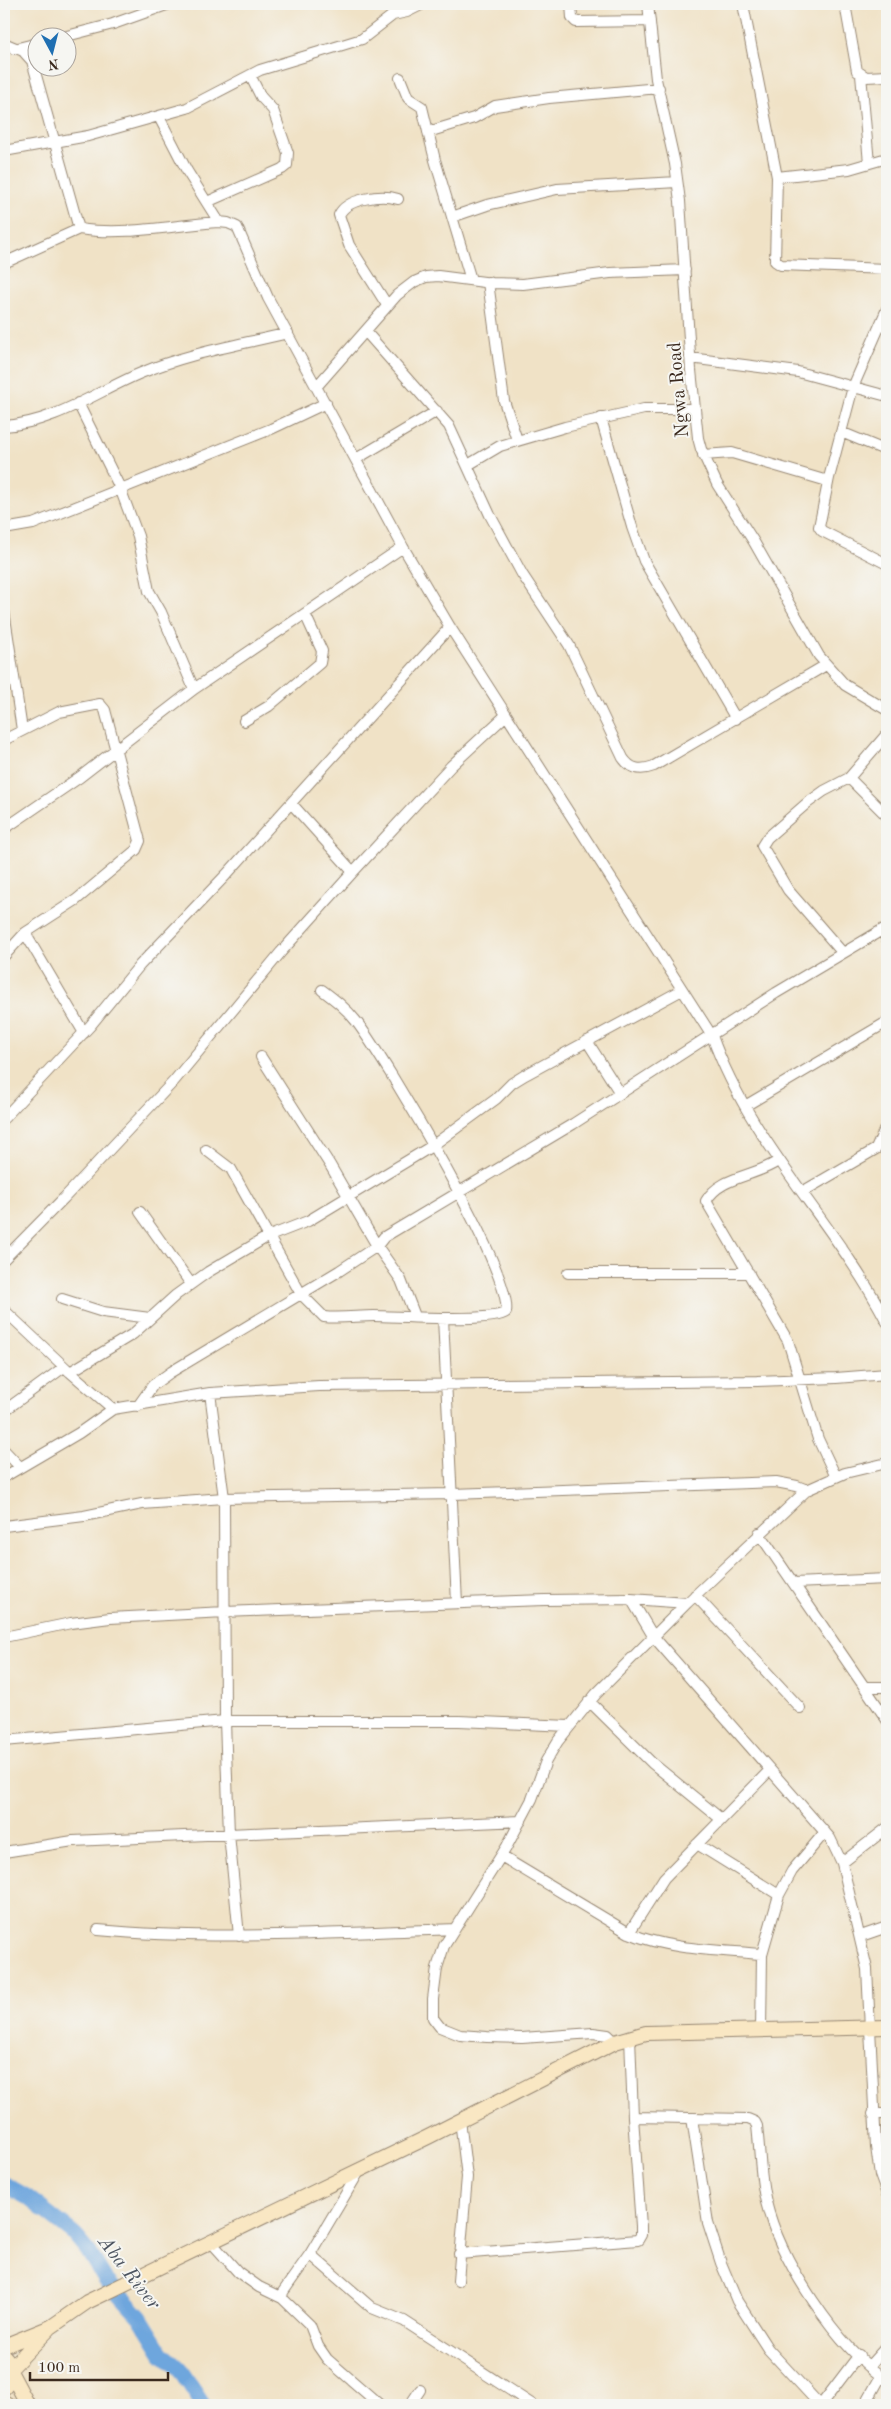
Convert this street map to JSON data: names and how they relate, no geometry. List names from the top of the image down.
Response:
{
  "streets": {
    "street": ["Ngwa Road"]
  },
  "water": ["Aba River"],
  "scale_bar": "100 m",
  "north": "bottom"
}
